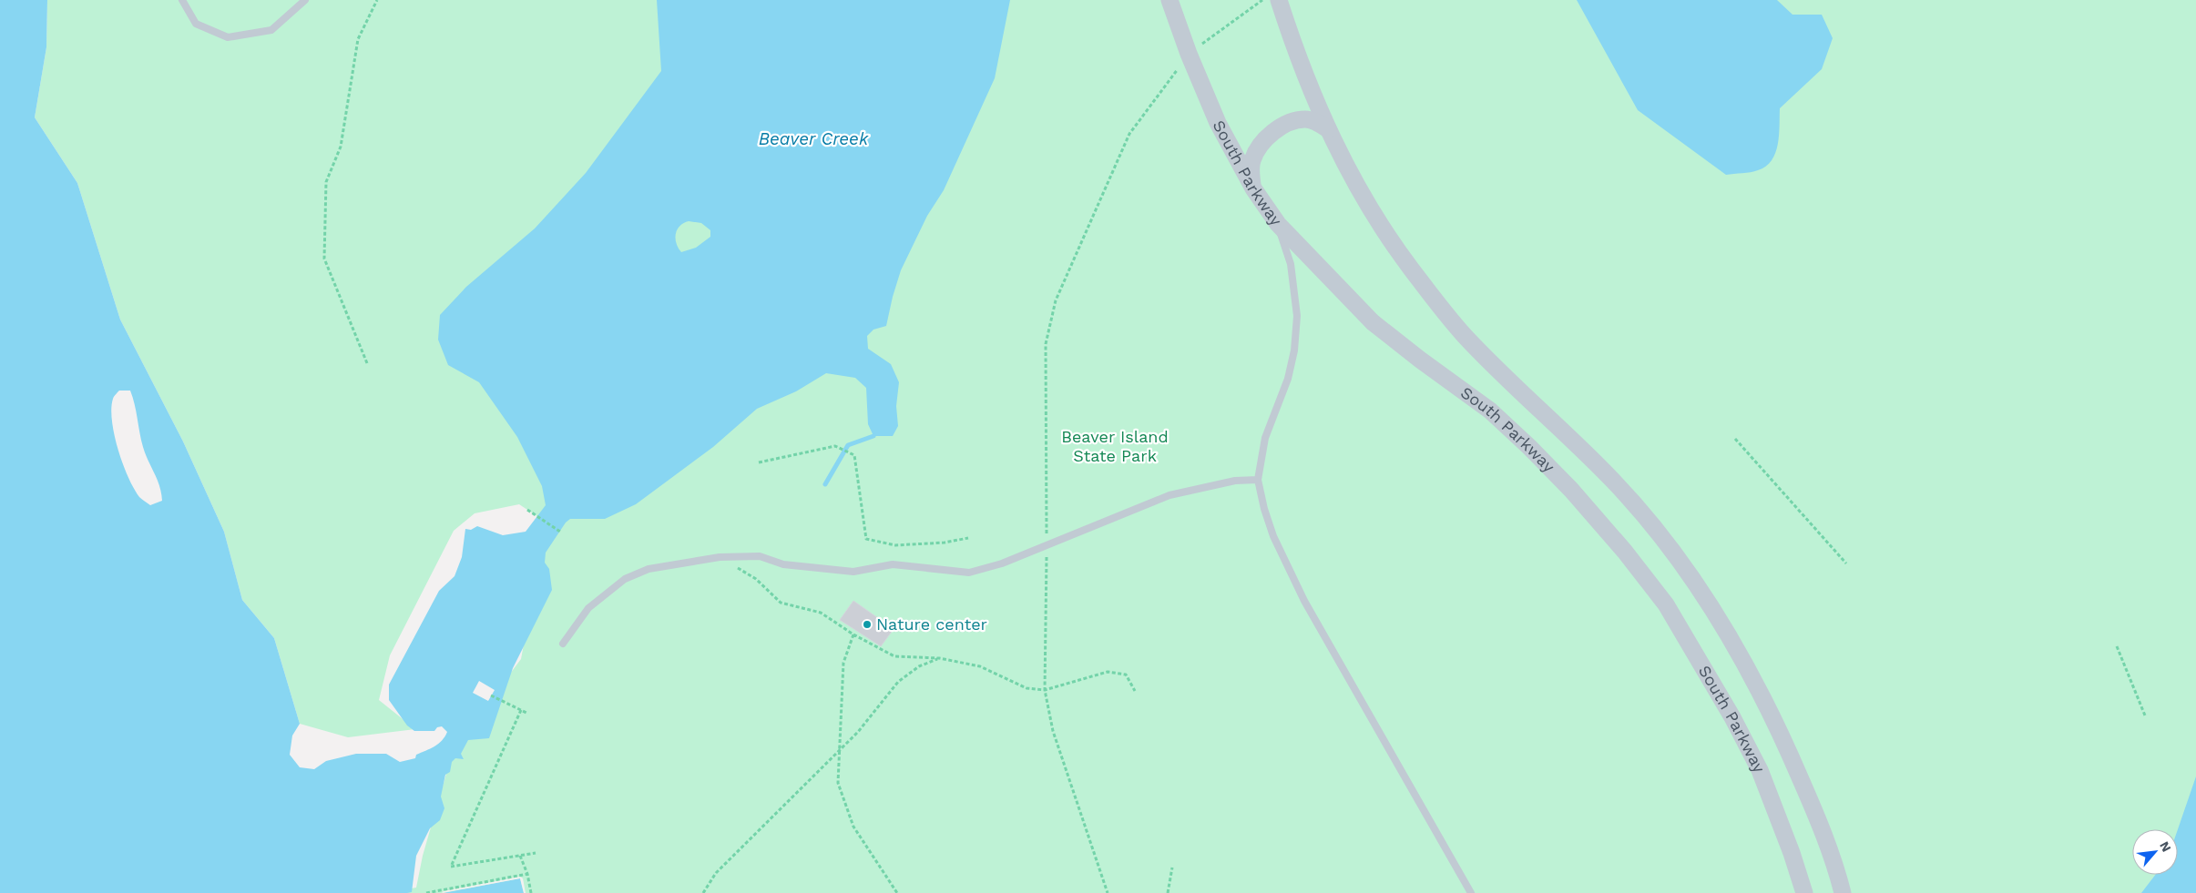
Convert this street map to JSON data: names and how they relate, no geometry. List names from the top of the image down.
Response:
{
  "streets": {
    "street": ["South Parkway"]
  },
  "water": ["Beaver Creek"],
  "parks": ["Beaver Island State Park"],
  "places": ["Nature center"],
  "north": "top right"
}
